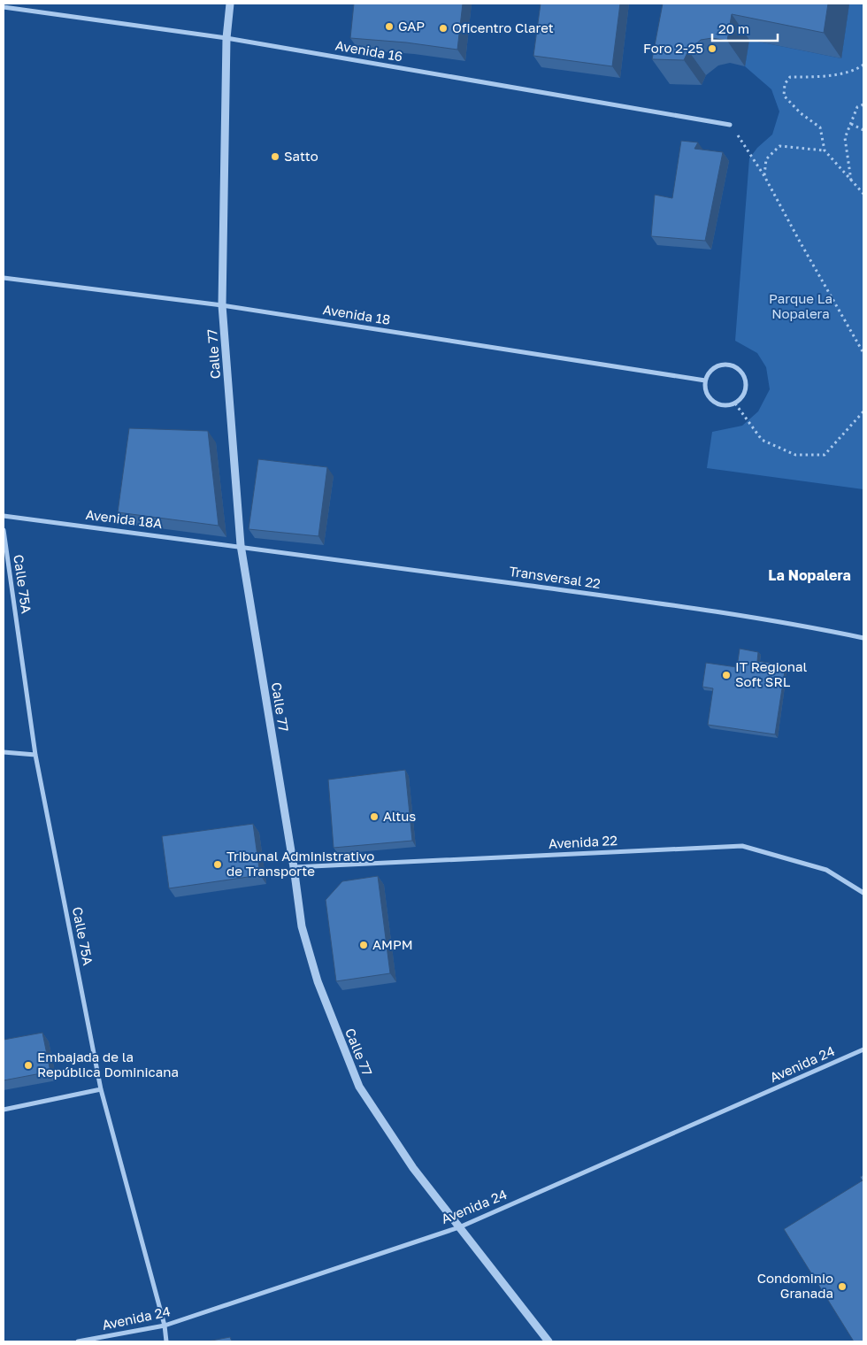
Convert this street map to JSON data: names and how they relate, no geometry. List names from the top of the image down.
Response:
{
  "streets": {
    "street": [
      "Avenida 16",
      "Avenida 18",
      "Calle 77",
      "Avenida 18A",
      "Transversal 22",
      "Calle 75A",
      "Avenida 22",
      "Avenida 24"
    ]
  },
  "crossings": [
    ["Avenida 16", "Calle 77"],
    ["Avenida 18", "Calle 77"],
    ["Calle 77", "Avenida 18A"],
    ["Calle 77", "Transversal 22"],
    ["Calle 77", "Avenida 22"],
    ["Calle 77", "Avenida 24"],
    ["Avenida 18A", "Transversal 22"],
    ["Calle 75A", "Avenida 24"]
  ],
  "districts": ["La Nopalera"],
  "parks": ["Parque La Nopalera"],
  "places": [
    "GAP",
    "Oficentro Claret",
    "Foro 2-25",
    "Satto",
    "IT Regional Soft SRL",
    "Altus",
    "Tribunal Administrativo de Transporte",
    "AMPM",
    "Embajada de la República Dominicana",
    "Condominio Granada"
  ],
  "scale_bar": "20 m"
}
